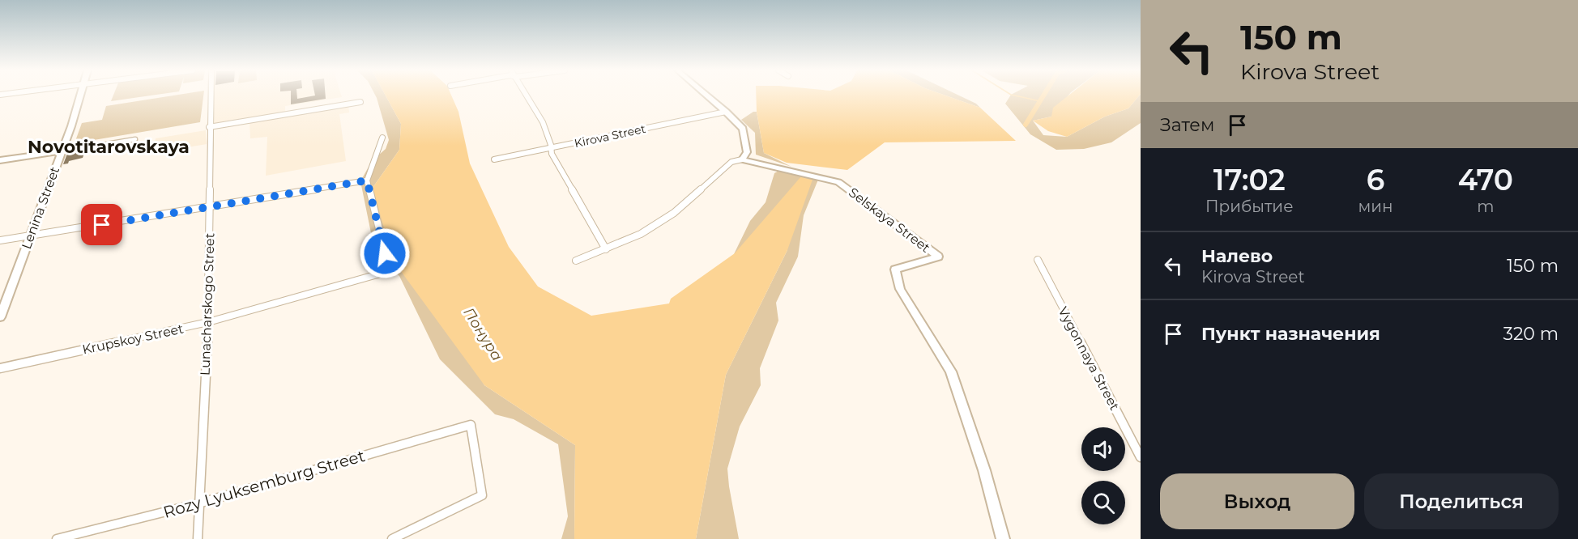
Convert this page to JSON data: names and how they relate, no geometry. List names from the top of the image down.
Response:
{
  "streets": {
    "street": [
      "Kirova Street",
      "Lenina Street",
      "Selskaya Street",
      "Lunacharskogo Street",
      "Krupskoy Street",
      "Vygonnaya Street",
      "Rozy Lyuksemburg Street"
    ]
  },
  "crossings": [
    ["Lunacharskogo Street", "Krupskoy Street"],
    ["Lunacharskogo Street", "Rozy Lyuksemburg Street"]
  ],
  "districts": ["Novotitarovskaya"],
  "water": ["Понура"],
  "page": {
    "turn": ["150 m", "Kirova Street"],
    "then": "Затем",
    "eta": [
      "17:02",
      "Прибытие",
      "6",
      "мин",
      "470",
      "m"
    ],
    "list": [
      {
        "name": "Налево",
        "note": "Kirova Street",
        "value": "150 m"
      },
      {
        "name": "Пункт назначения",
        "value": "320 m"
      }
    ],
    "buttons": ["Выход", "Поделиться"]
  }
}
